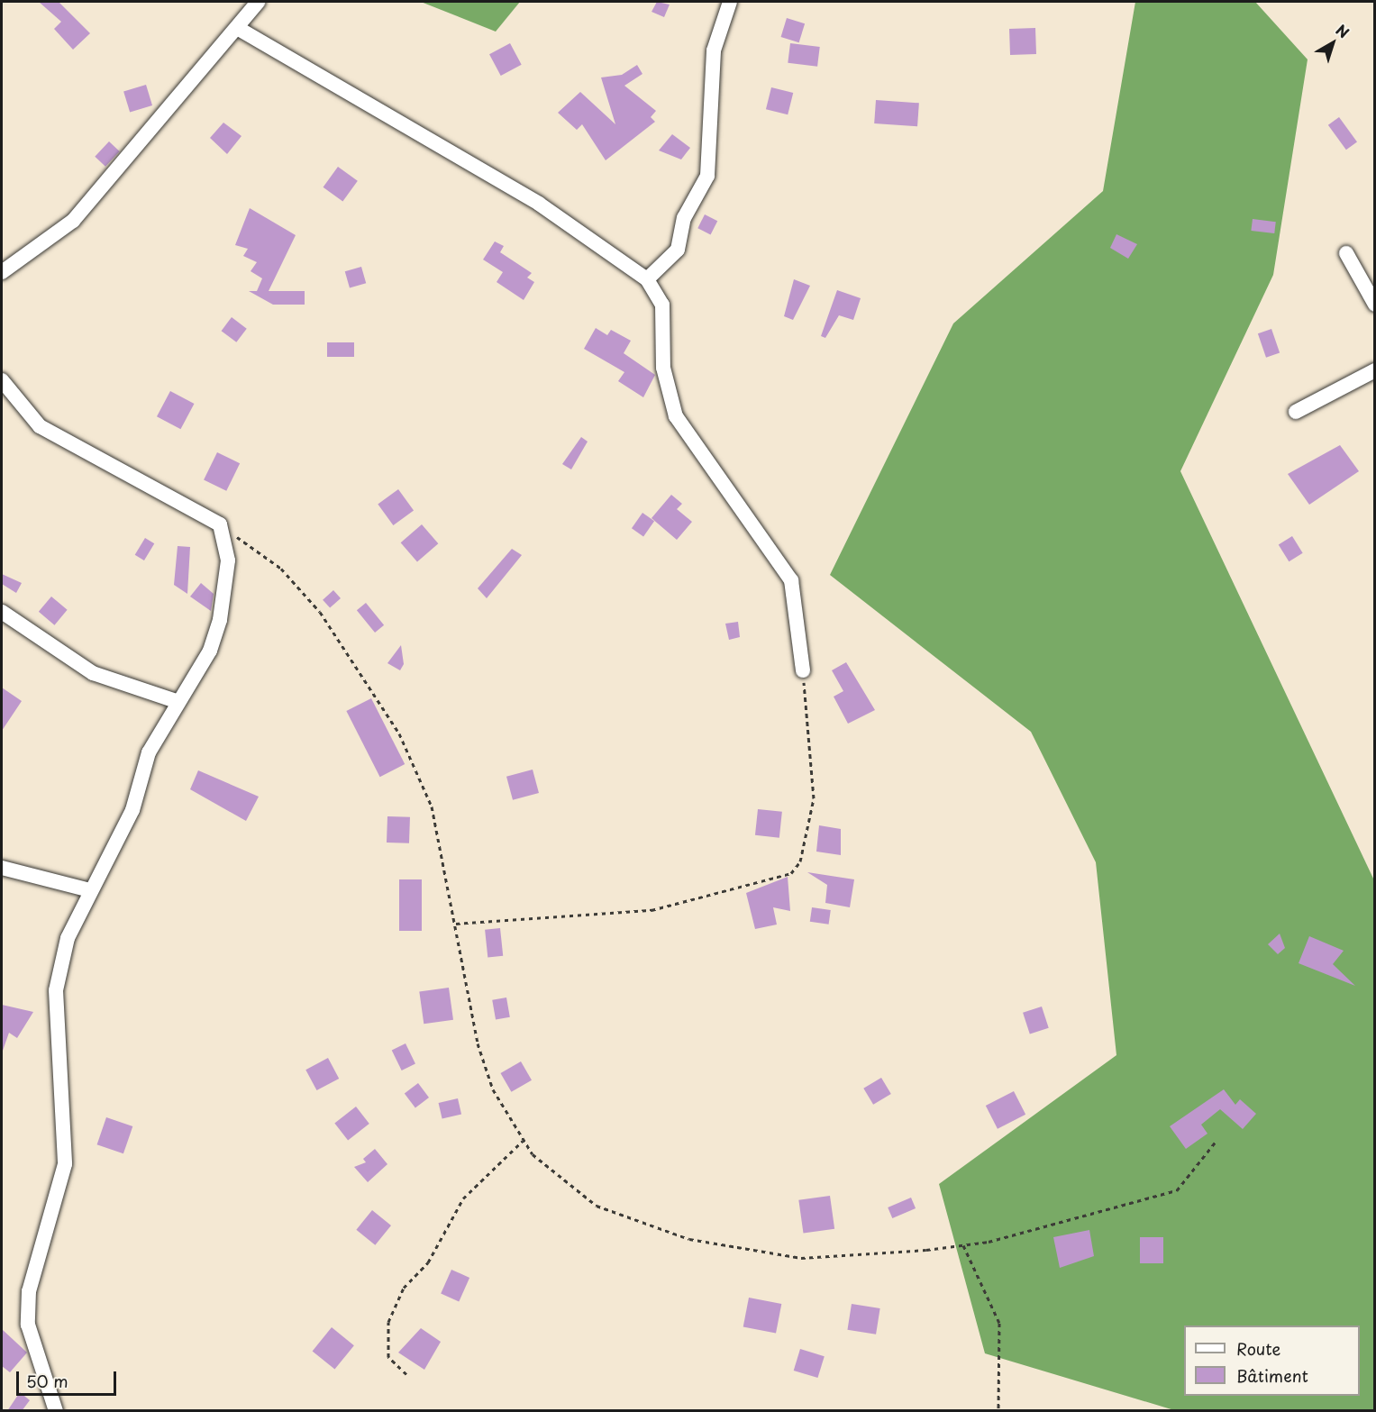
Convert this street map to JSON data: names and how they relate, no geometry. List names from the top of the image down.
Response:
{
  "legend": ["Route", "Bâtiment"],
  "scale_bar": "50 m",
  "north": "top right"
}
